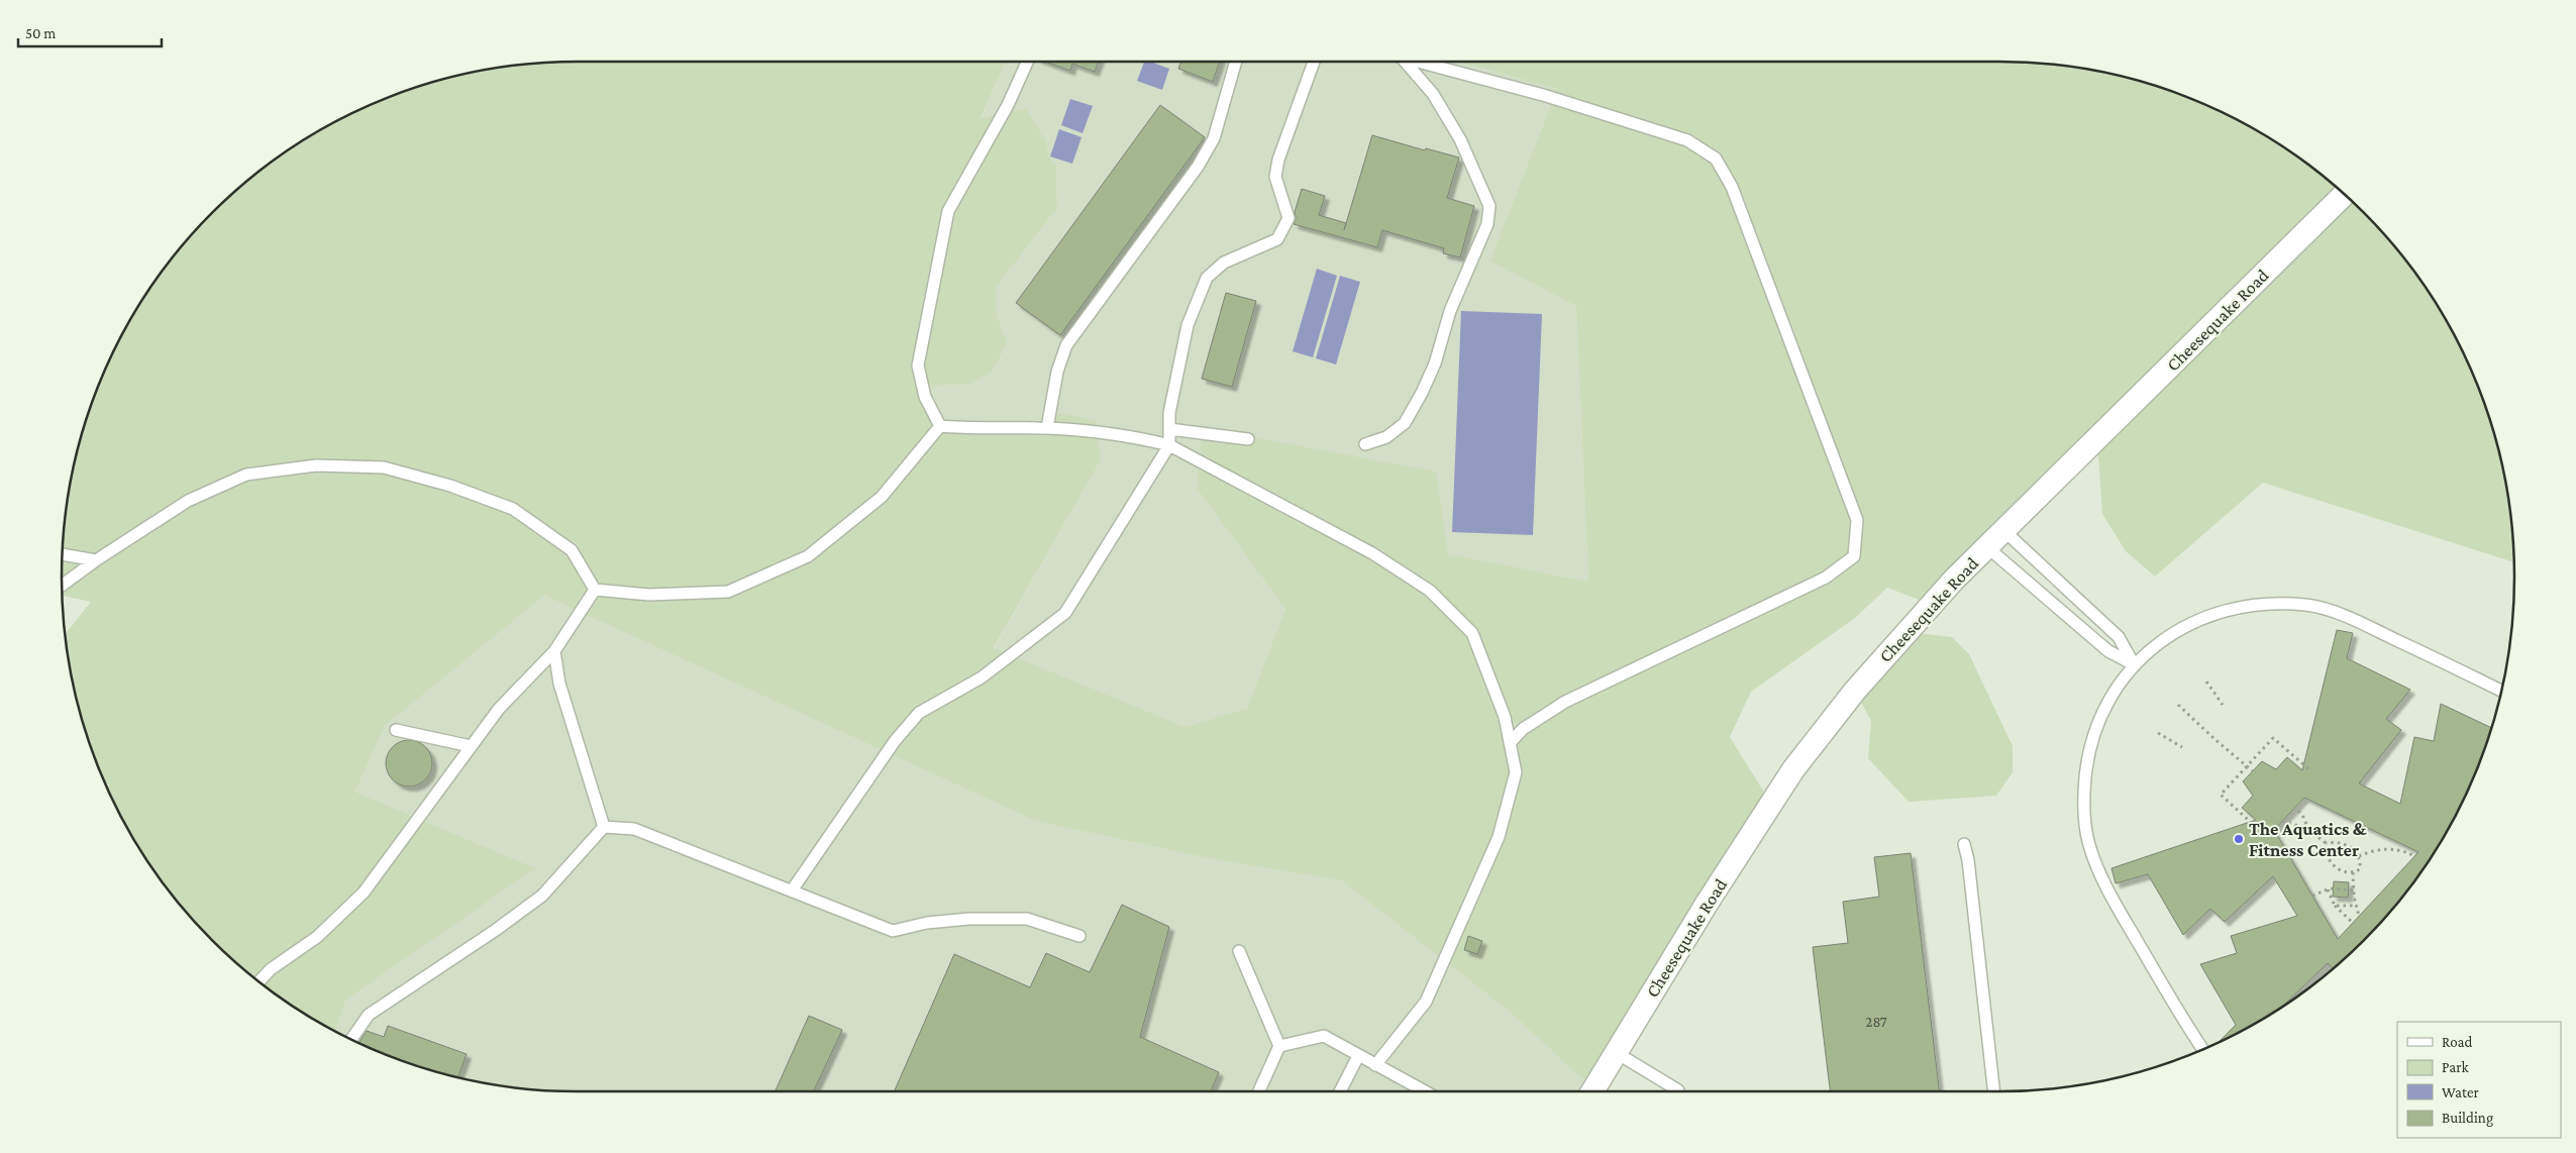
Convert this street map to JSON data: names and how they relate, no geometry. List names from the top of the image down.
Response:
{
  "streets": {
    "street": ["Cheesequake Road"]
  },
  "places": ["The Aquatics & Fitness Center"],
  "house_numbers": ["287"],
  "legend": [
    "Road",
    "Park",
    "Water",
    "Building"
  ],
  "scale_bar": "50 m"
}
